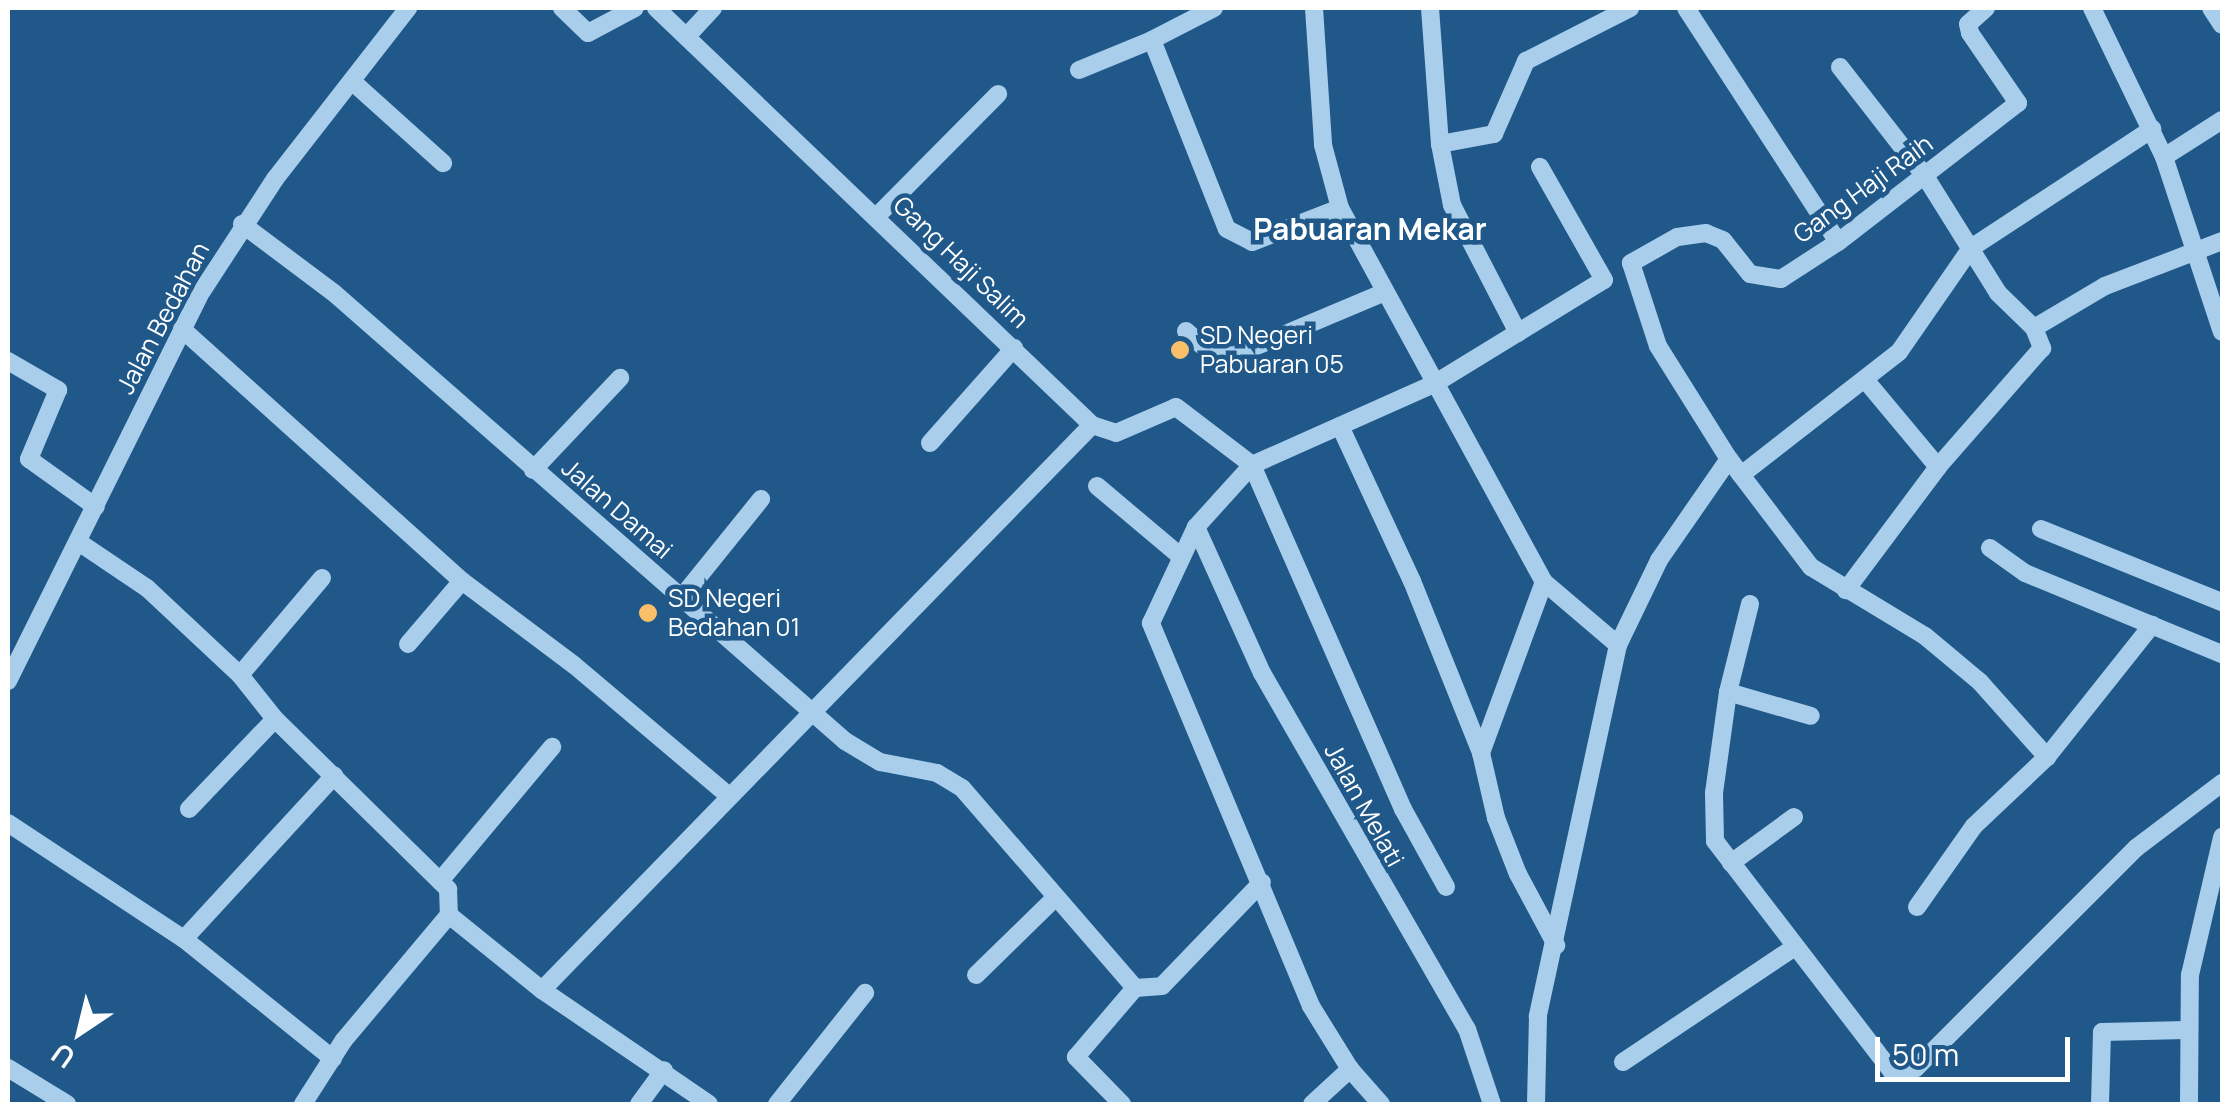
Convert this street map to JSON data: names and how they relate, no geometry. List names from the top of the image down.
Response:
{
  "streets": {
    "street": [
      "Gang Haji Raih",
      "Gang Haji Salim",
      "Jalan Bedahan",
      "Jalan Damai",
      "Jalan Melati"
    ]
  },
  "crossings": [
    ["Jalan Bedahan", "Jalan Damai"]
  ],
  "districts": ["Pabuaran Mekar"],
  "places": ["SD Negeri Pabuaran 05", "SD Negeri Bedahan 01"],
  "scale_bar": "50 m",
  "north": "bottom left"
}
